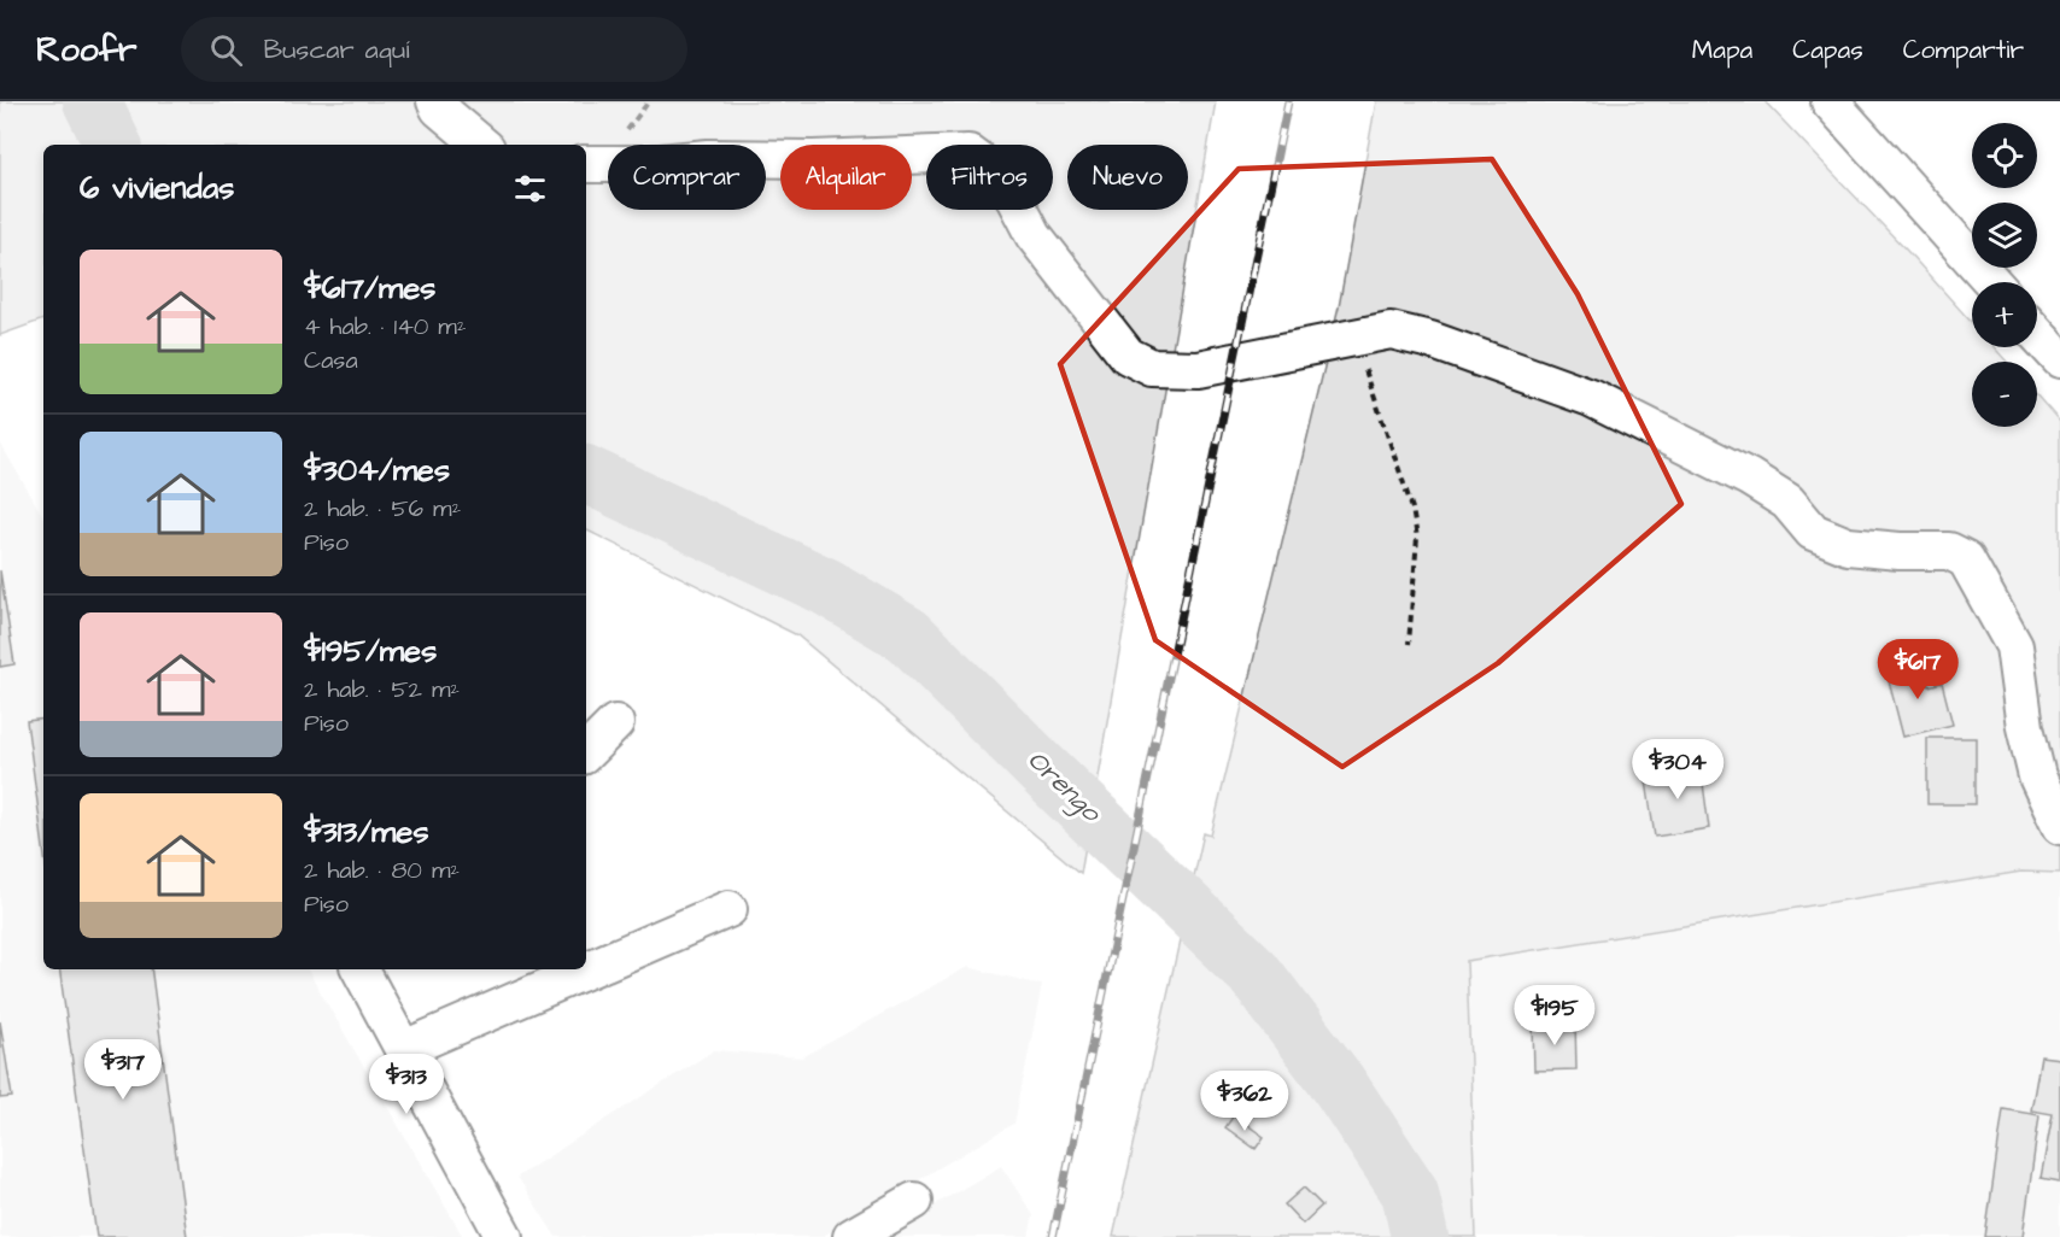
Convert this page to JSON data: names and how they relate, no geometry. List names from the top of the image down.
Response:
{
  "water": ["Orengo"],
  "page": {
    "header": "Roofr",
    "search": "Buscar aquí",
    "nav": ["Mapa", "Capas", "Compartir"],
    "map_buttons": ["+", "−"],
    "chip": [
      "Comprar",
      "Alquilar",
      "Filtros",
      "Nuevo"
    ],
    "heading": "6 viviendas",
    "list": [
      {
        "name": "$617/mes",
        "note": "4 hab. · 140 m² · Casa"
      },
      {
        "name": "$304/mes",
        "note": "2 hab. · 56 m² · Piso"
      },
      {
        "name": "$195/mes",
        "note": "2 hab. · 52 m² · Piso"
      },
      {
        "name": "$313/mes",
        "note": "2 hab. · 80 m² · Piso"
      }
    ],
    "price": [
      "$617",
      "$304",
      "$195",
      "$317",
      "$313",
      "$362"
    ]
  }
}
